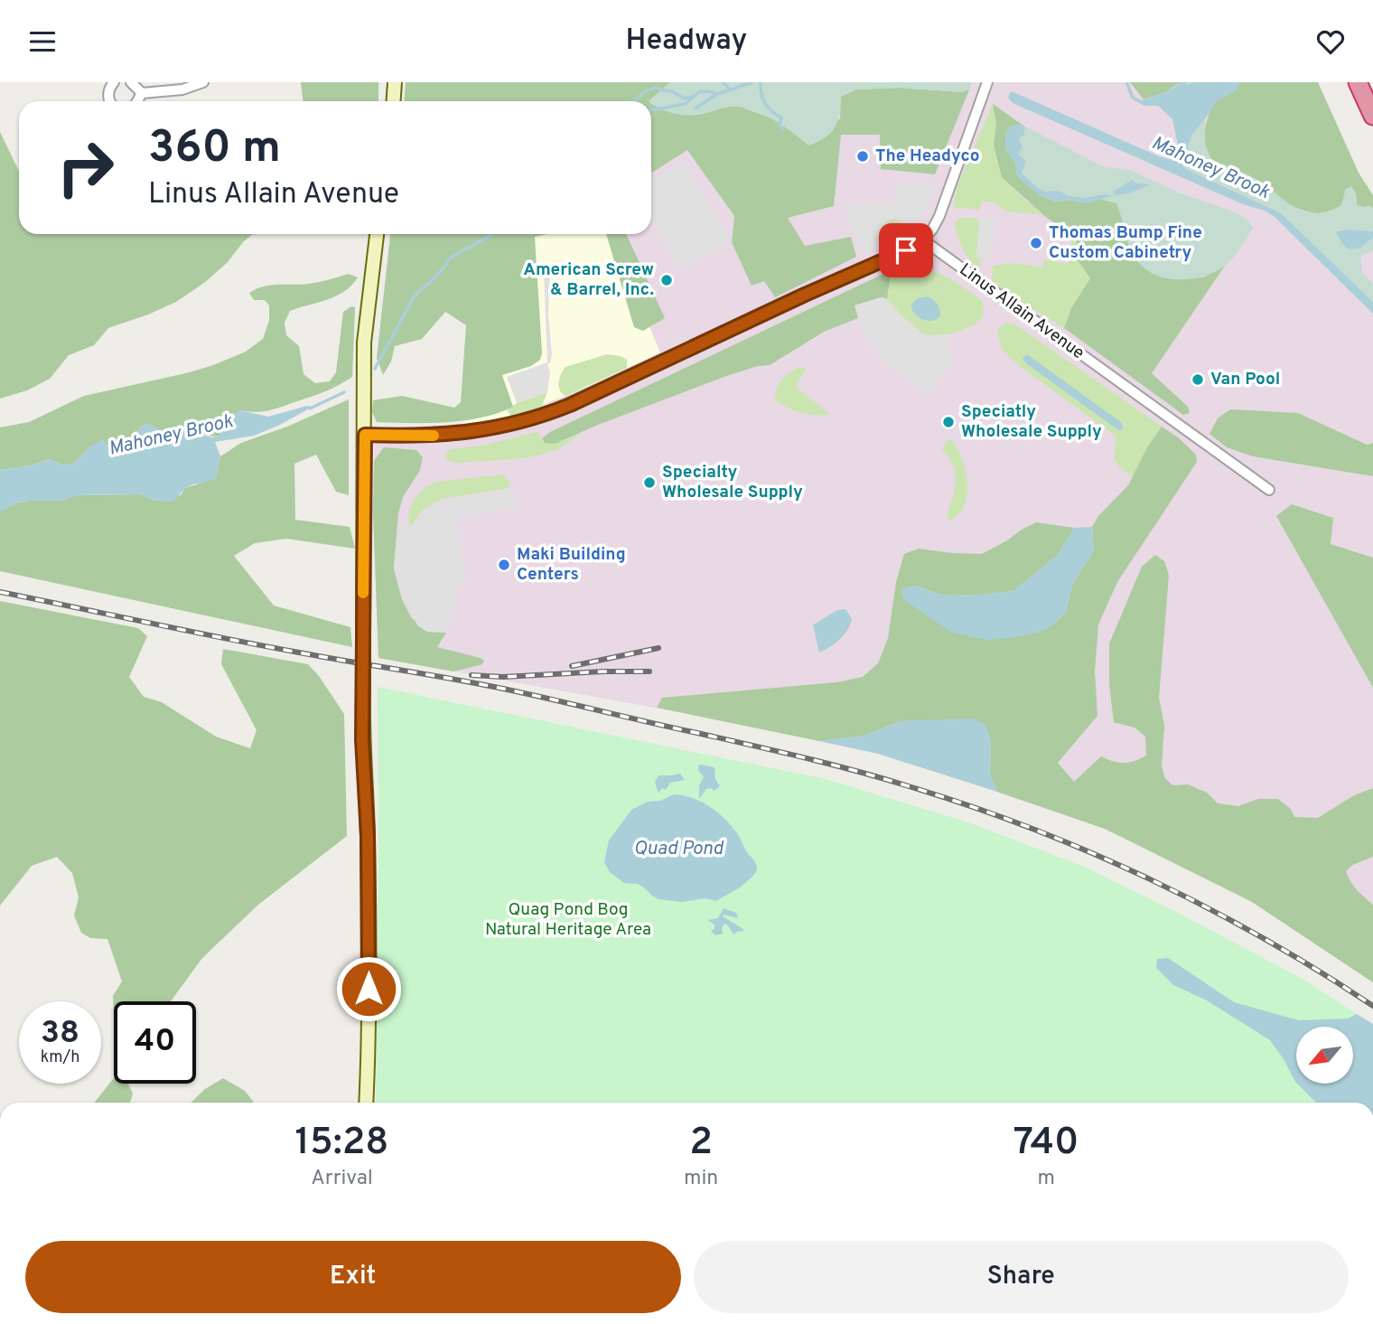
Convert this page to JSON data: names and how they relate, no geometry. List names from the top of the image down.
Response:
{
  "streets": {
    "street": ["Linus Allain Avenue"]
  },
  "water": ["Mahoney Brook", "Quad Pond"],
  "parks": ["Quag Pond Bog Natural Heritage Area"],
  "places": [
    "The Headyco",
    "Thomas Bump Fine Custom Cabinetry",
    "American Screw & Barrel, Inc.",
    "Van Pool",
    "Speciatly Wholesale Supply",
    "Specialty Wholesale Supply",
    "Maki Building Centers"
  ],
  "north": "bottom left",
  "page": {
    "header": "Headway",
    "turn": ["360 m", "Linus Allain Avenue"],
    "speed": "38 km/h",
    "limit": "40",
    "eta": [
      "15:28",
      "Arrival",
      "2",
      "min",
      "740",
      "m"
    ],
    "buttons": ["Exit", "Share"]
  }
}
